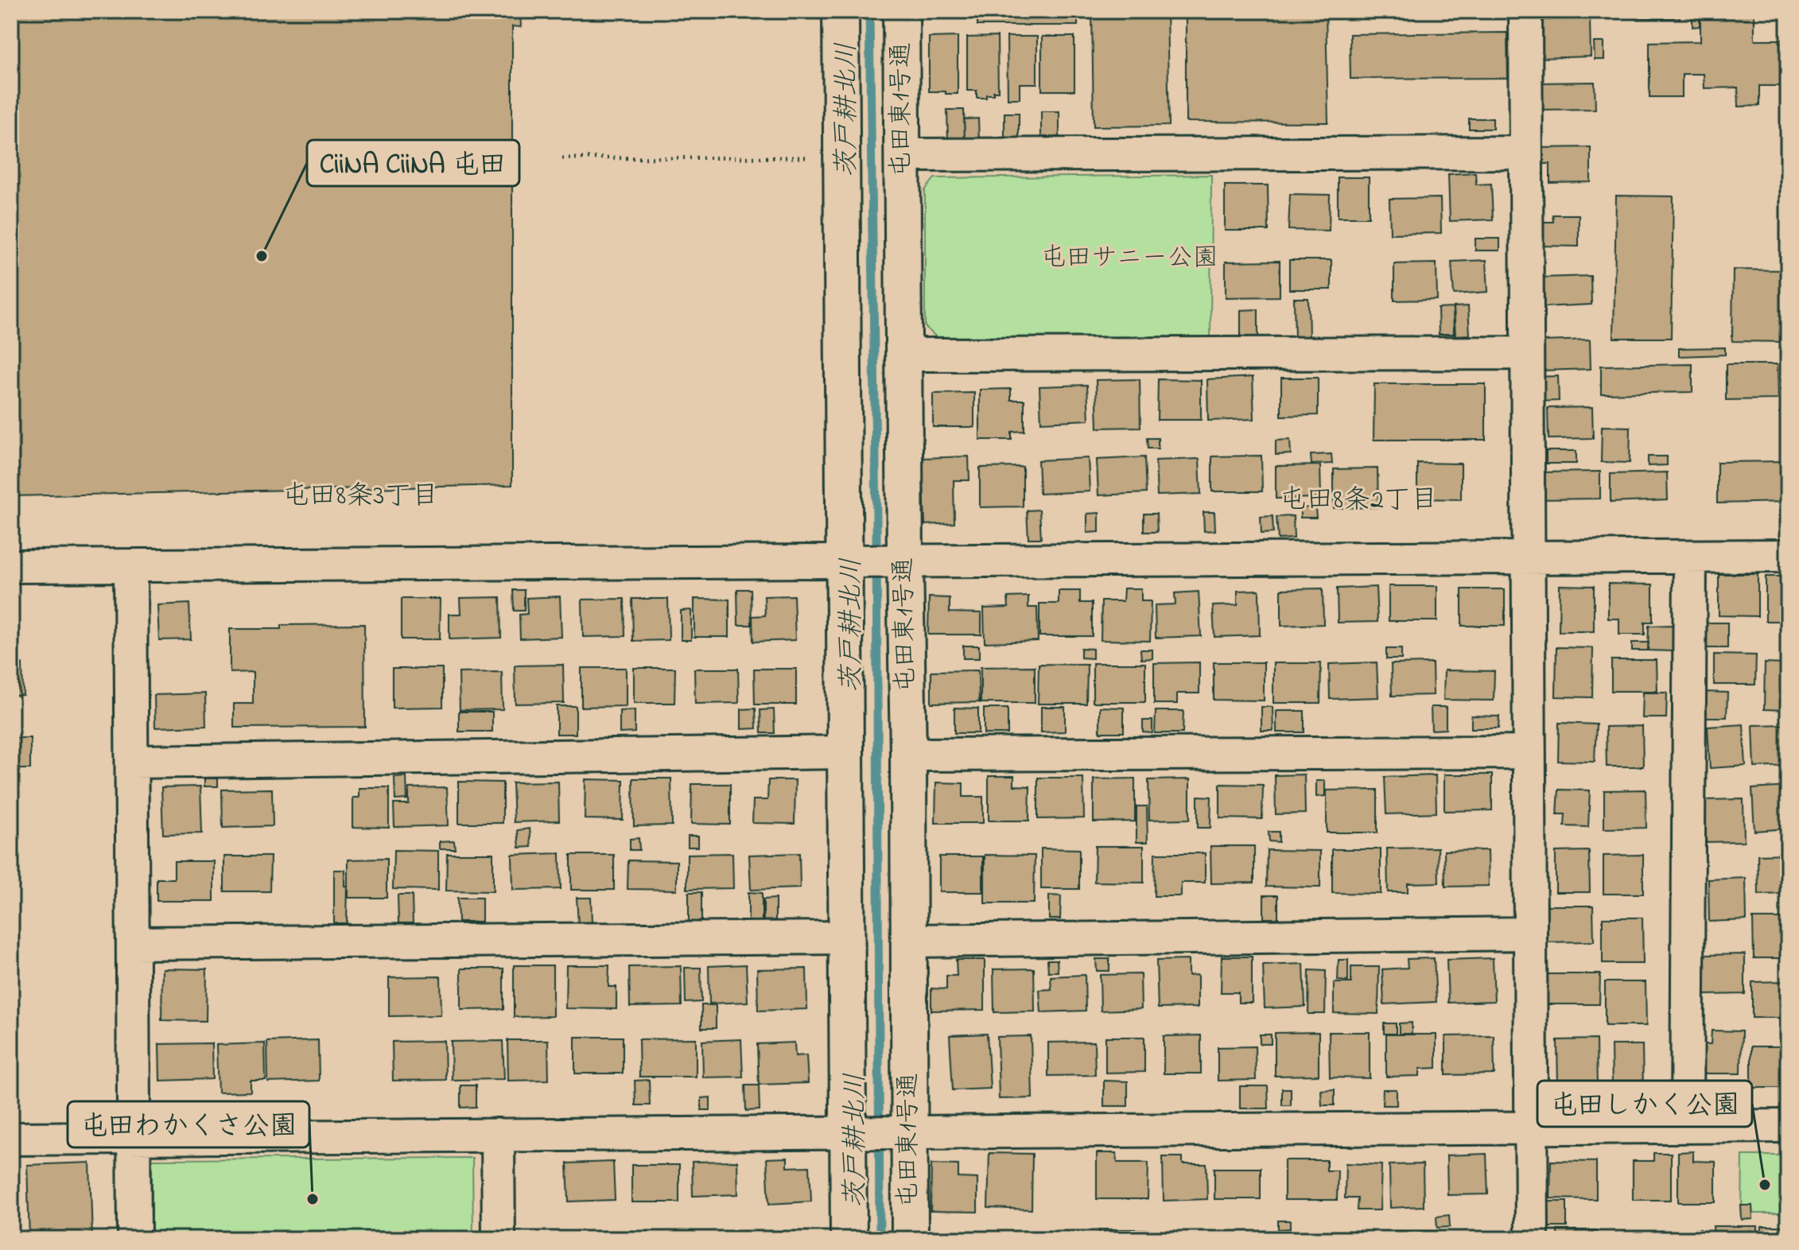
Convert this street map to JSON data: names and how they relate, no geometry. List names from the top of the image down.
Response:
{
  "streets": {
    "street": ["屯田東1号通"]
  },
  "districts": ["屯田8条3丁目", "屯田8条2丁目"],
  "water": ["茨戸耕北川"],
  "parks": ["屯田サニー公園"],
  "places": ["CiiNA CiiNA 屯田", "屯田しかく公園", "屯田わかくさ公園"]
}
